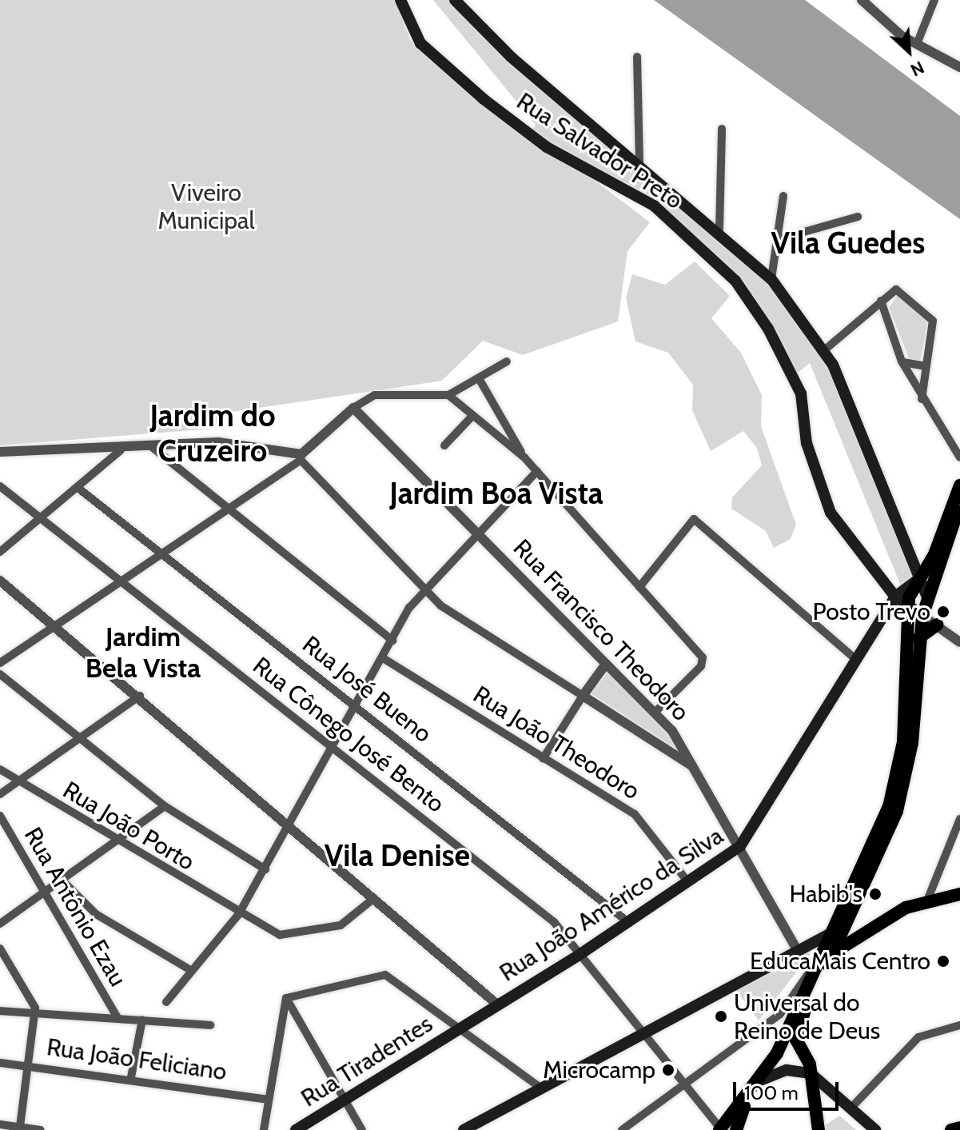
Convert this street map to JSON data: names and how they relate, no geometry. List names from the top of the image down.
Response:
{
  "streets": {
    "main road": ["Rua Salvador Preto", "Rua João Américo da Silva", "Rua Tiradentes"],
    "street": [
      "Rua Francisco Theodoro",
      "Rua José Bueno",
      "Rua Cônego José Bento",
      "Rua João Theodoro",
      "Rua João Porto",
      "Rua Antônio Ezau",
      "Rua João Feliciano"
    ]
  },
  "crossings": [
    ["Rua Salvador Preto", "Rua João Américo da Silva"],
    ["Rua Francisco Theodoro", "Rua João Américo da Silva"],
    ["Rua José Bueno", "Rua João Américo da Silva"],
    ["Rua Cônego José Bento", "Rua João Américo da Silva"],
    ["Rua João Theodoro", "Rua João Américo da Silva"],
    ["Rua João Américo da Silva", "Rua Tiradentes"]
  ],
  "districts": [
    "Vila Guedes",
    "Jardim do Cruzeiro",
    "Jardim Boa Vista",
    "Jardim Bela Vista",
    "Vila Denise"
  ],
  "parks": ["Viveiro Municipal"],
  "places": [
    "Posto Trevo",
    "Habib's",
    "EducaMais Centro",
    "Universal do Reino de Deus",
    "Microcamp"
  ],
  "scale_bar": "100 m",
  "north": "bottom right"
}
